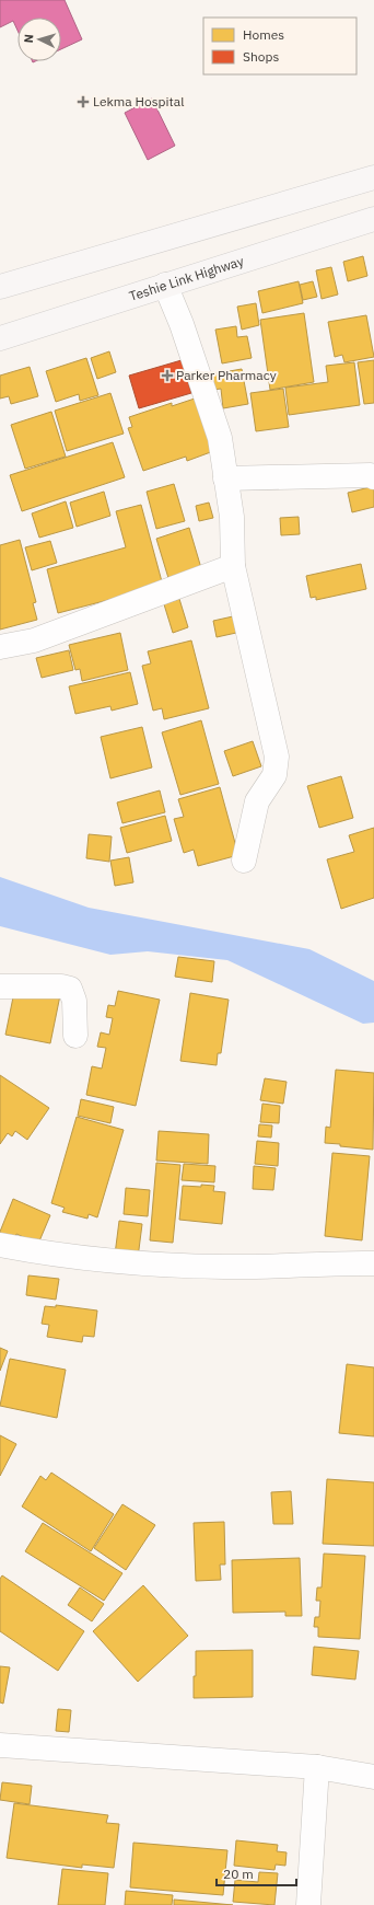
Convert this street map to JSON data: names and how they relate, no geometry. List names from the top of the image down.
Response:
{
  "streets": {
    "main road": ["Teshie Link Highway"]
  },
  "places": {
    "health": ["Lekma Hospital", "Parker Pharmacy"]
  },
  "legend": ["Homes", "Shops"],
  "scale_bar": "20 m",
  "north": "left"
}
